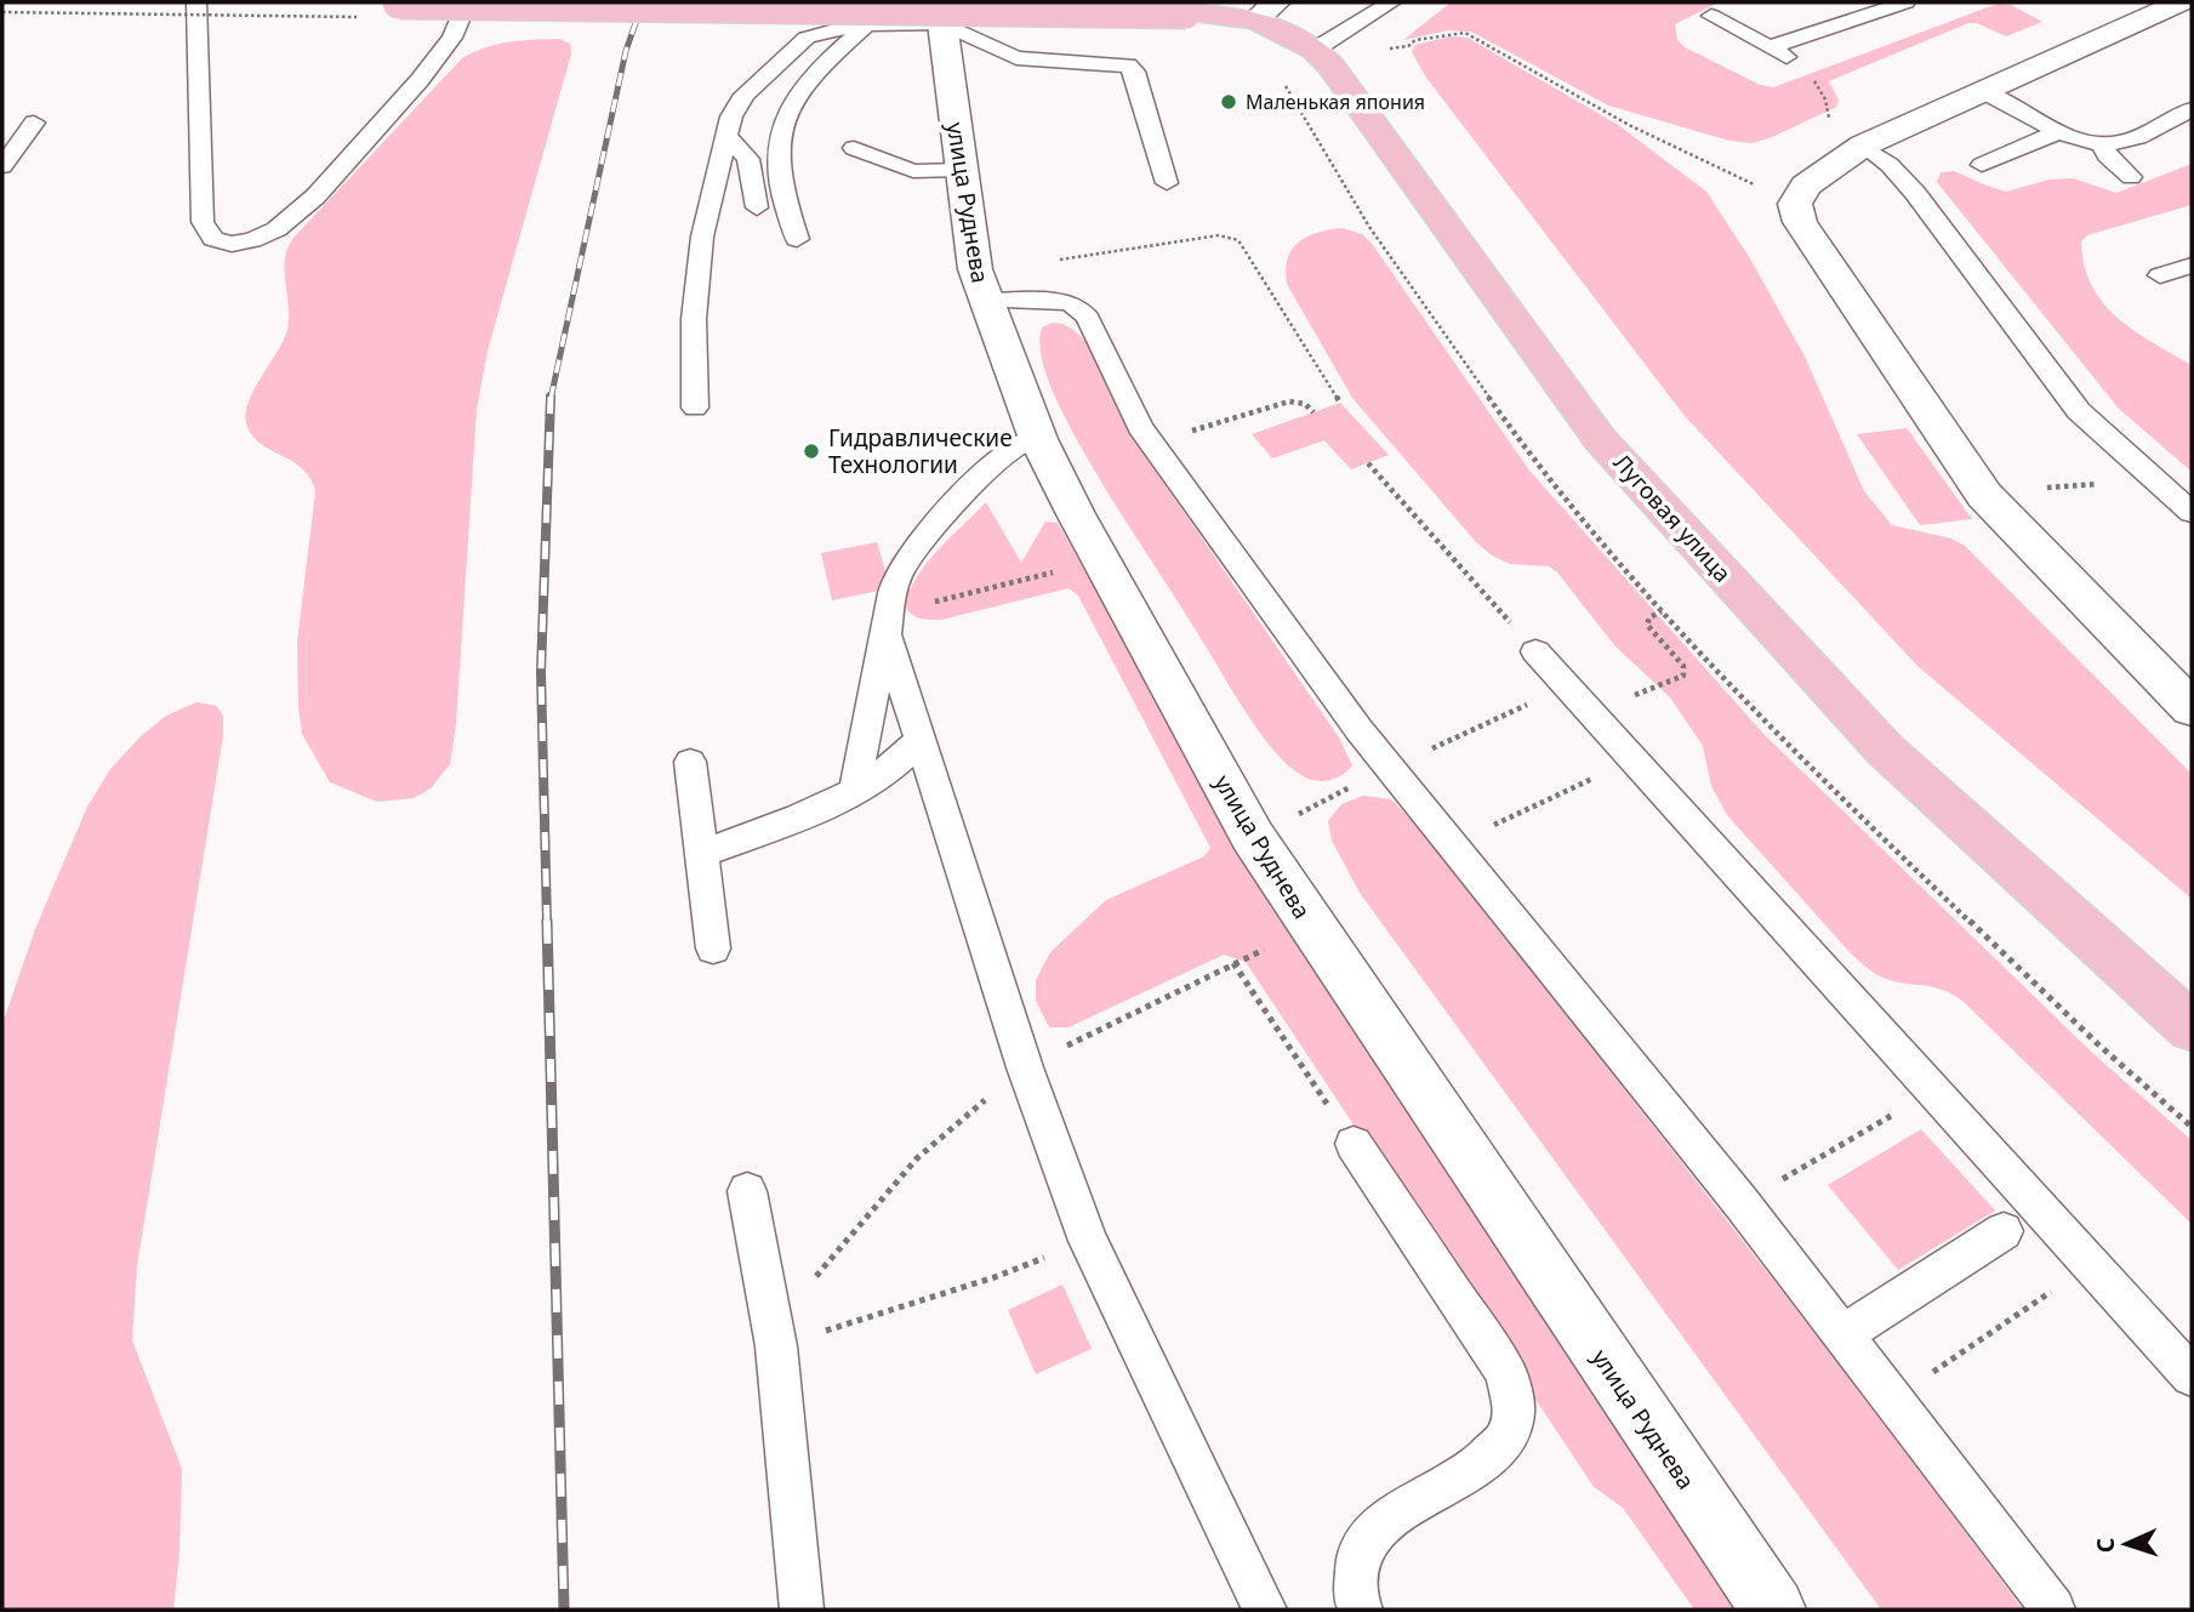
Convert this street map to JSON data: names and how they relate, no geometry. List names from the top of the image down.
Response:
{
  "streets": {
    "main road": ["Луговая улица"],
    "street": ["улица Руднева"]
  },
  "places": ["Маленькая япония", "Гидравлические Технологии"],
  "north": "left"
}
